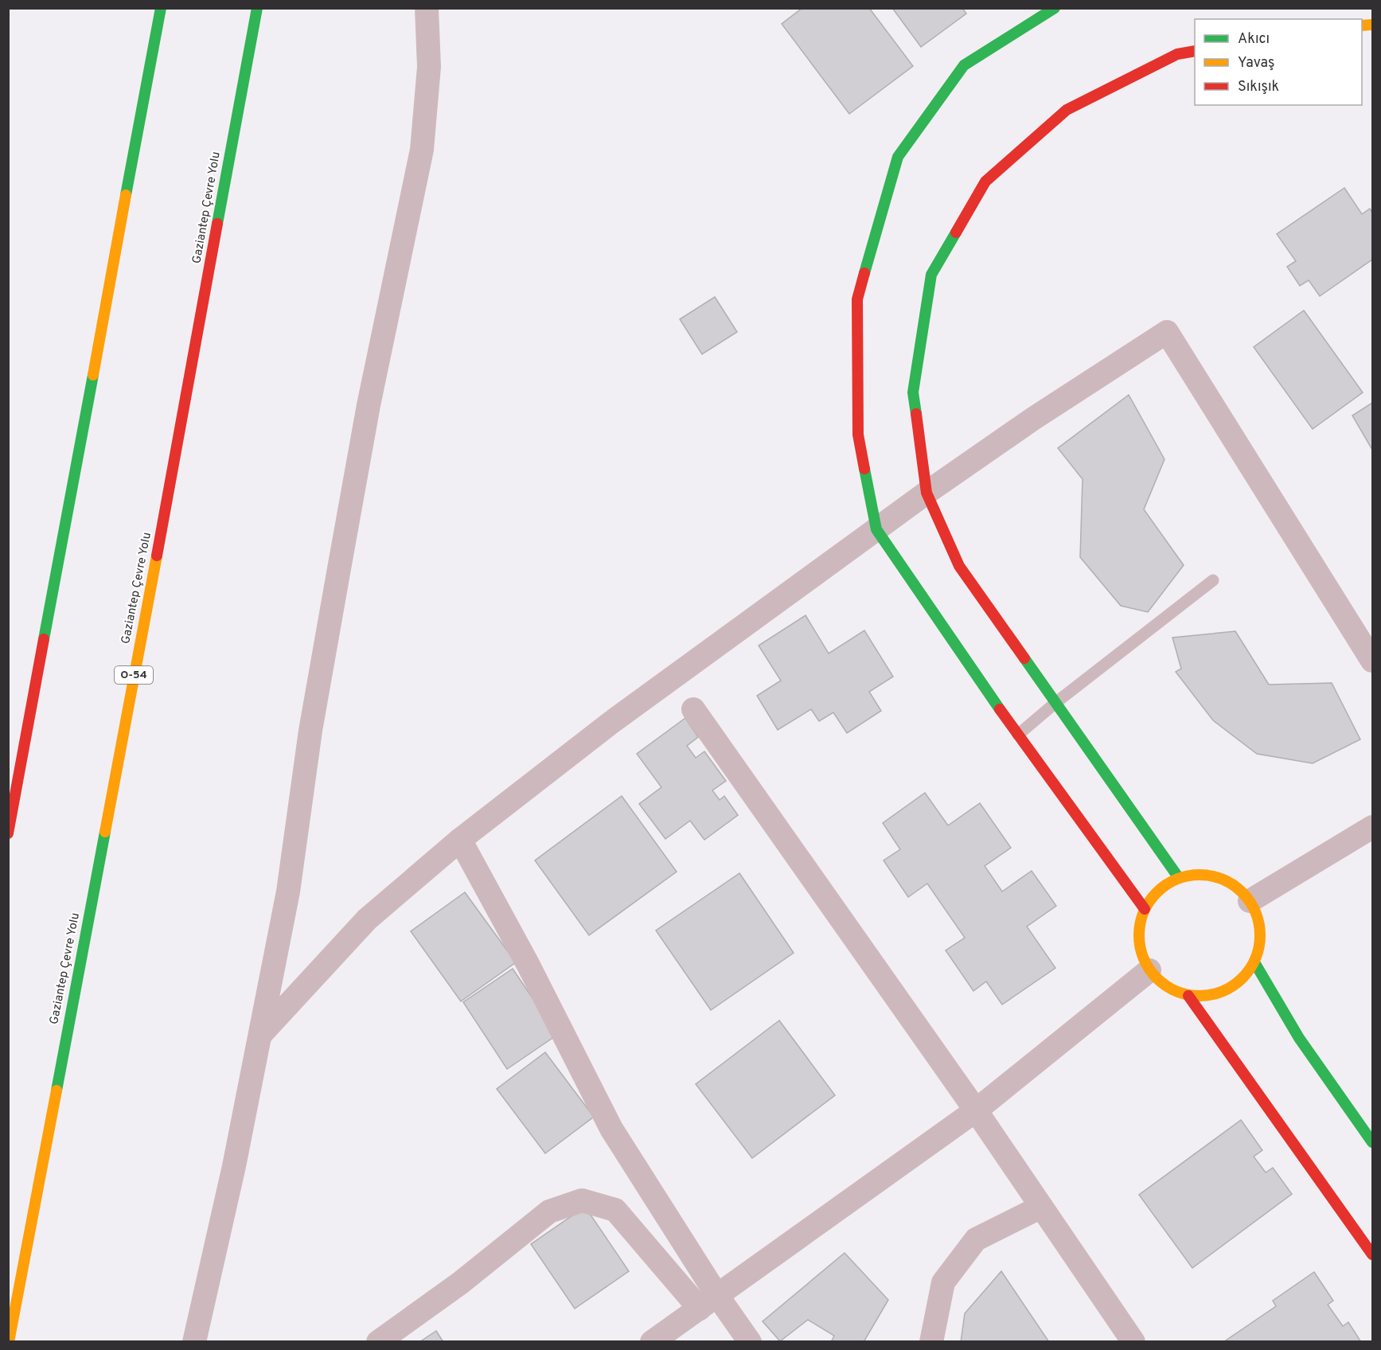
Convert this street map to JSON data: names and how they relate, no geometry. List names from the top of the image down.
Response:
{
  "streets": {
    "main road": ["Gaziantep Çevre Yolu", "O-54"]
  },
  "legend": ["Akıcı", "Yavaş", "Sıkışık"]
}
